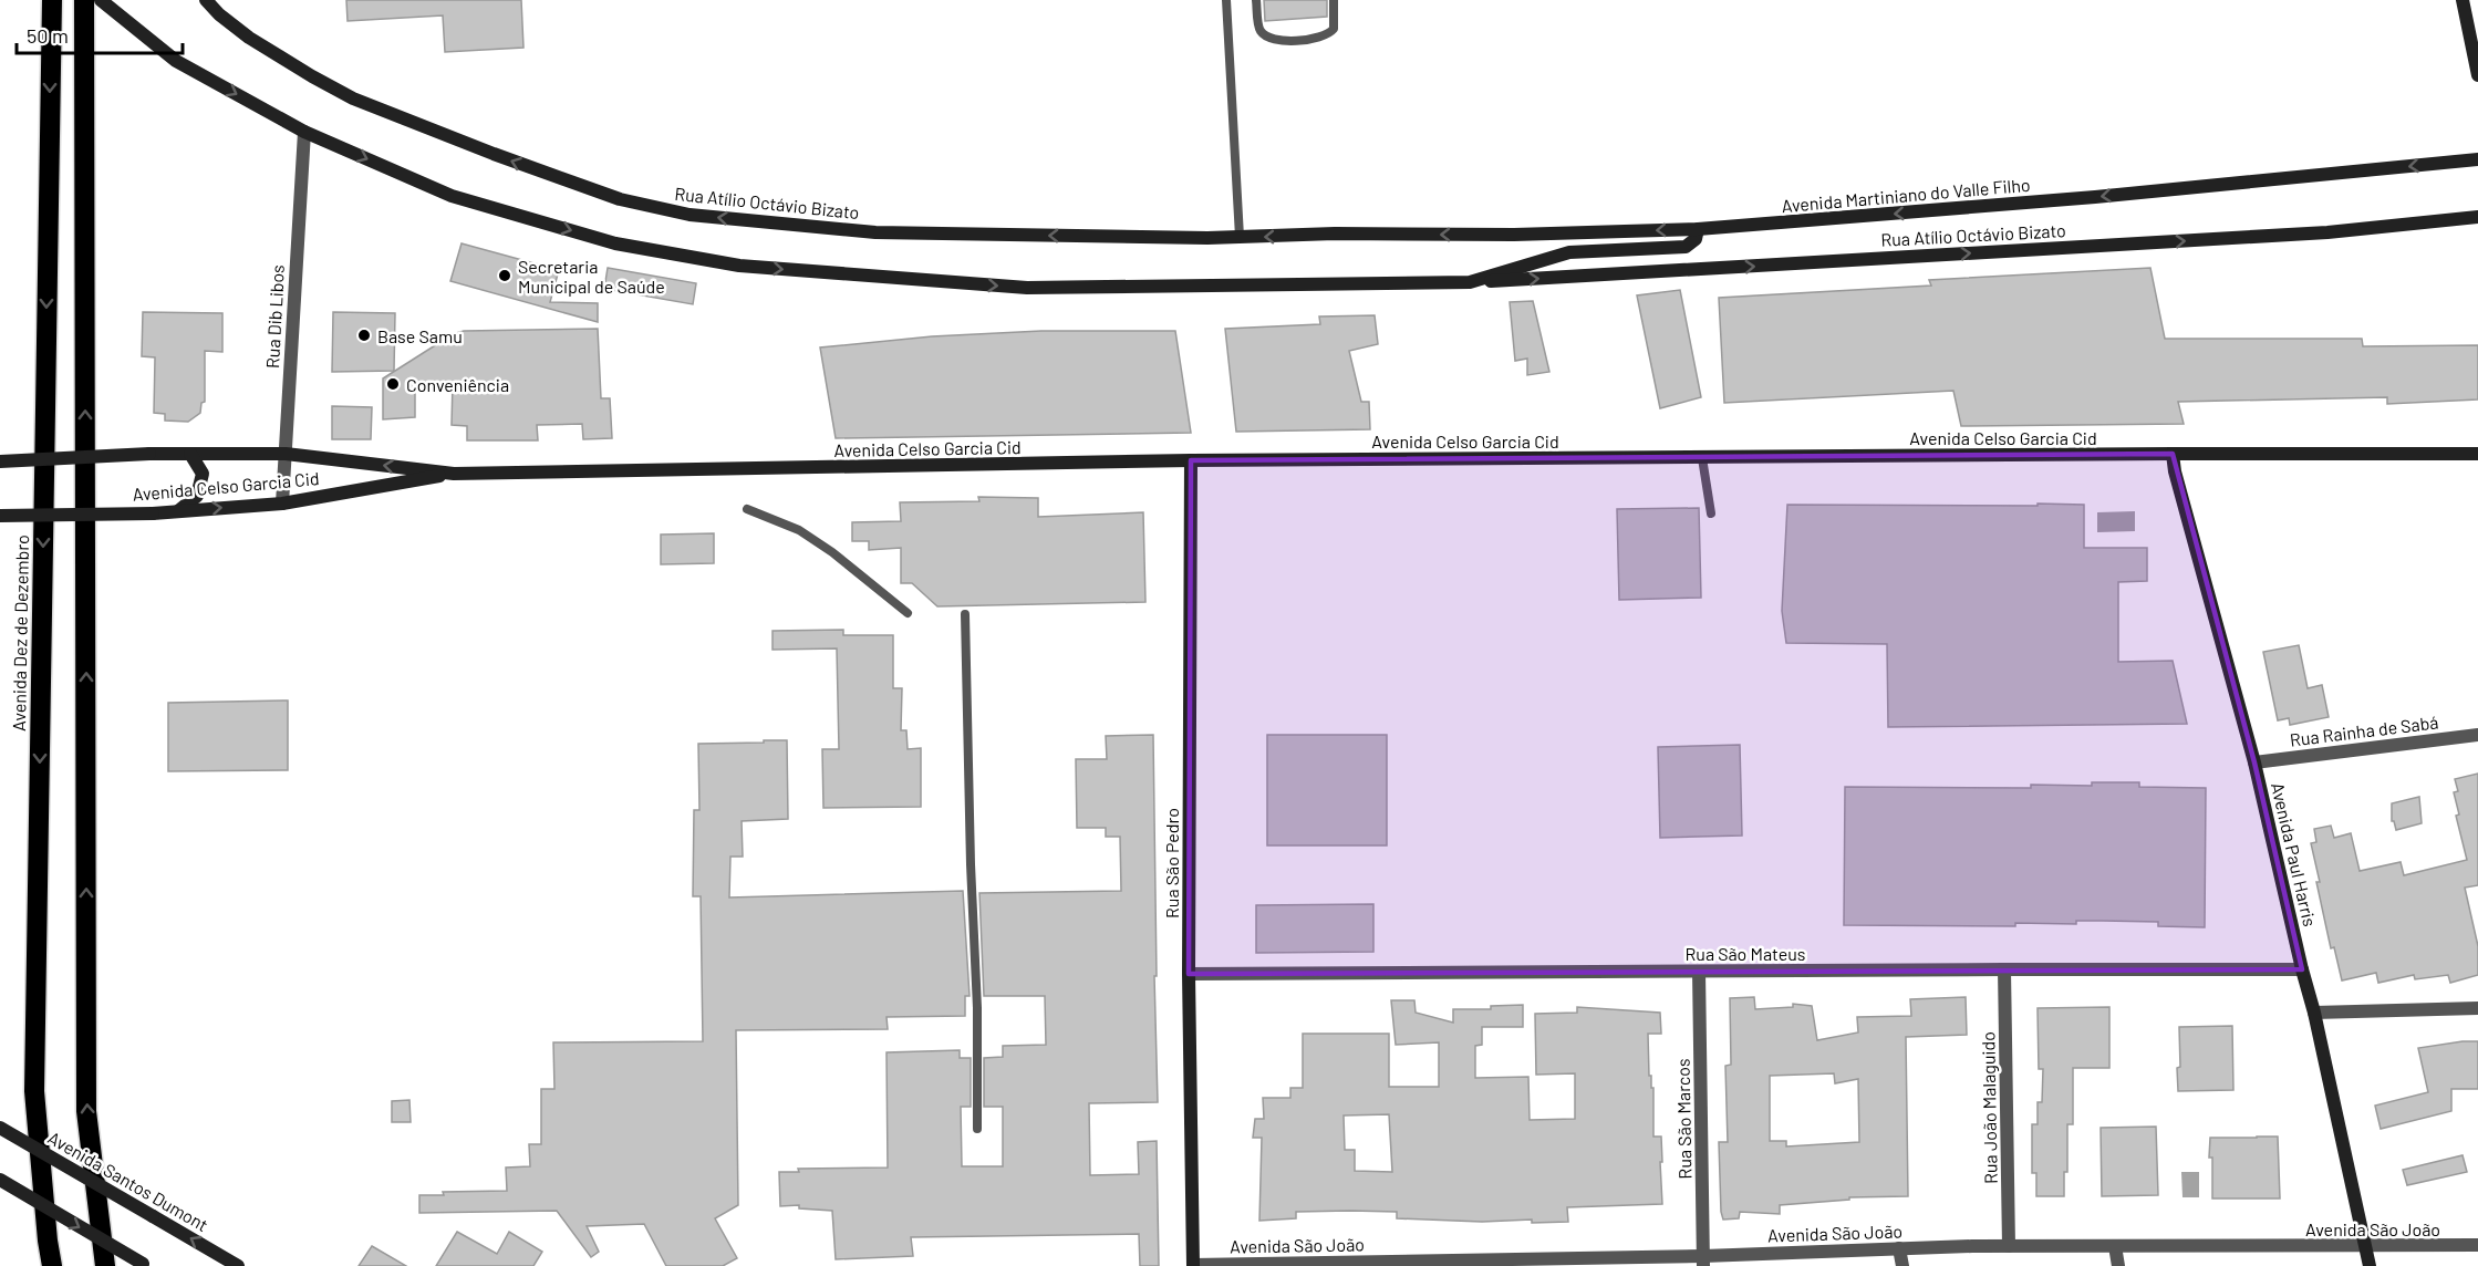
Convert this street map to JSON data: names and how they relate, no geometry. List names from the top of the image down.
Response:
{
  "streets": {
    "highway": ["Avenida Dez de Dezembro"],
    "street": [
      "Avenida Martiniano do Valle Filho",
      "Rua Atílio Octávio Bizato",
      "Rua Dib Libos",
      "Avenida Celso Garcia Cid",
      "Rua Rainha de Sabá",
      "Avenida Paul Harris",
      "Rua São Pedro",
      "Rua São Mateus",
      "Rua João Malaguido",
      "Rua São Marcos",
      "Avenida Santos Dumont",
      "Avenida São João"
    ]
  },
  "crossings": [
    ["Avenida Martiniano do Valle Filho", "Rua Atílio Octávio Bizato"],
    ["Rua Dib Libos", "Avenida Celso Garcia Cid"],
    ["Avenida Celso Garcia Cid", "Avenida Paul Harris"],
    ["Avenida Celso Garcia Cid", "Rua São Pedro"],
    ["Rua Rainha de Sabá", "Avenida Paul Harris"],
    ["Avenida Paul Harris", "Rua São Mateus"],
    ["Avenida Paul Harris", "Avenida São João"],
    ["Rua São Pedro", "Rua São Mateus"],
    ["Rua São Pedro", "Avenida São João"],
    ["Rua São Mateus", "Rua João Malaguido"],
    ["Rua São Mateus", "Rua São Marcos"],
    ["Rua João Malaguido", "Avenida São João"],
    ["Rua São Marcos", "Avenida São João"]
  ],
  "places": ["Secretaria Municipal de Saúde", "Base Samu", "Conveniência"],
  "scale_bar": "50 m"
}
